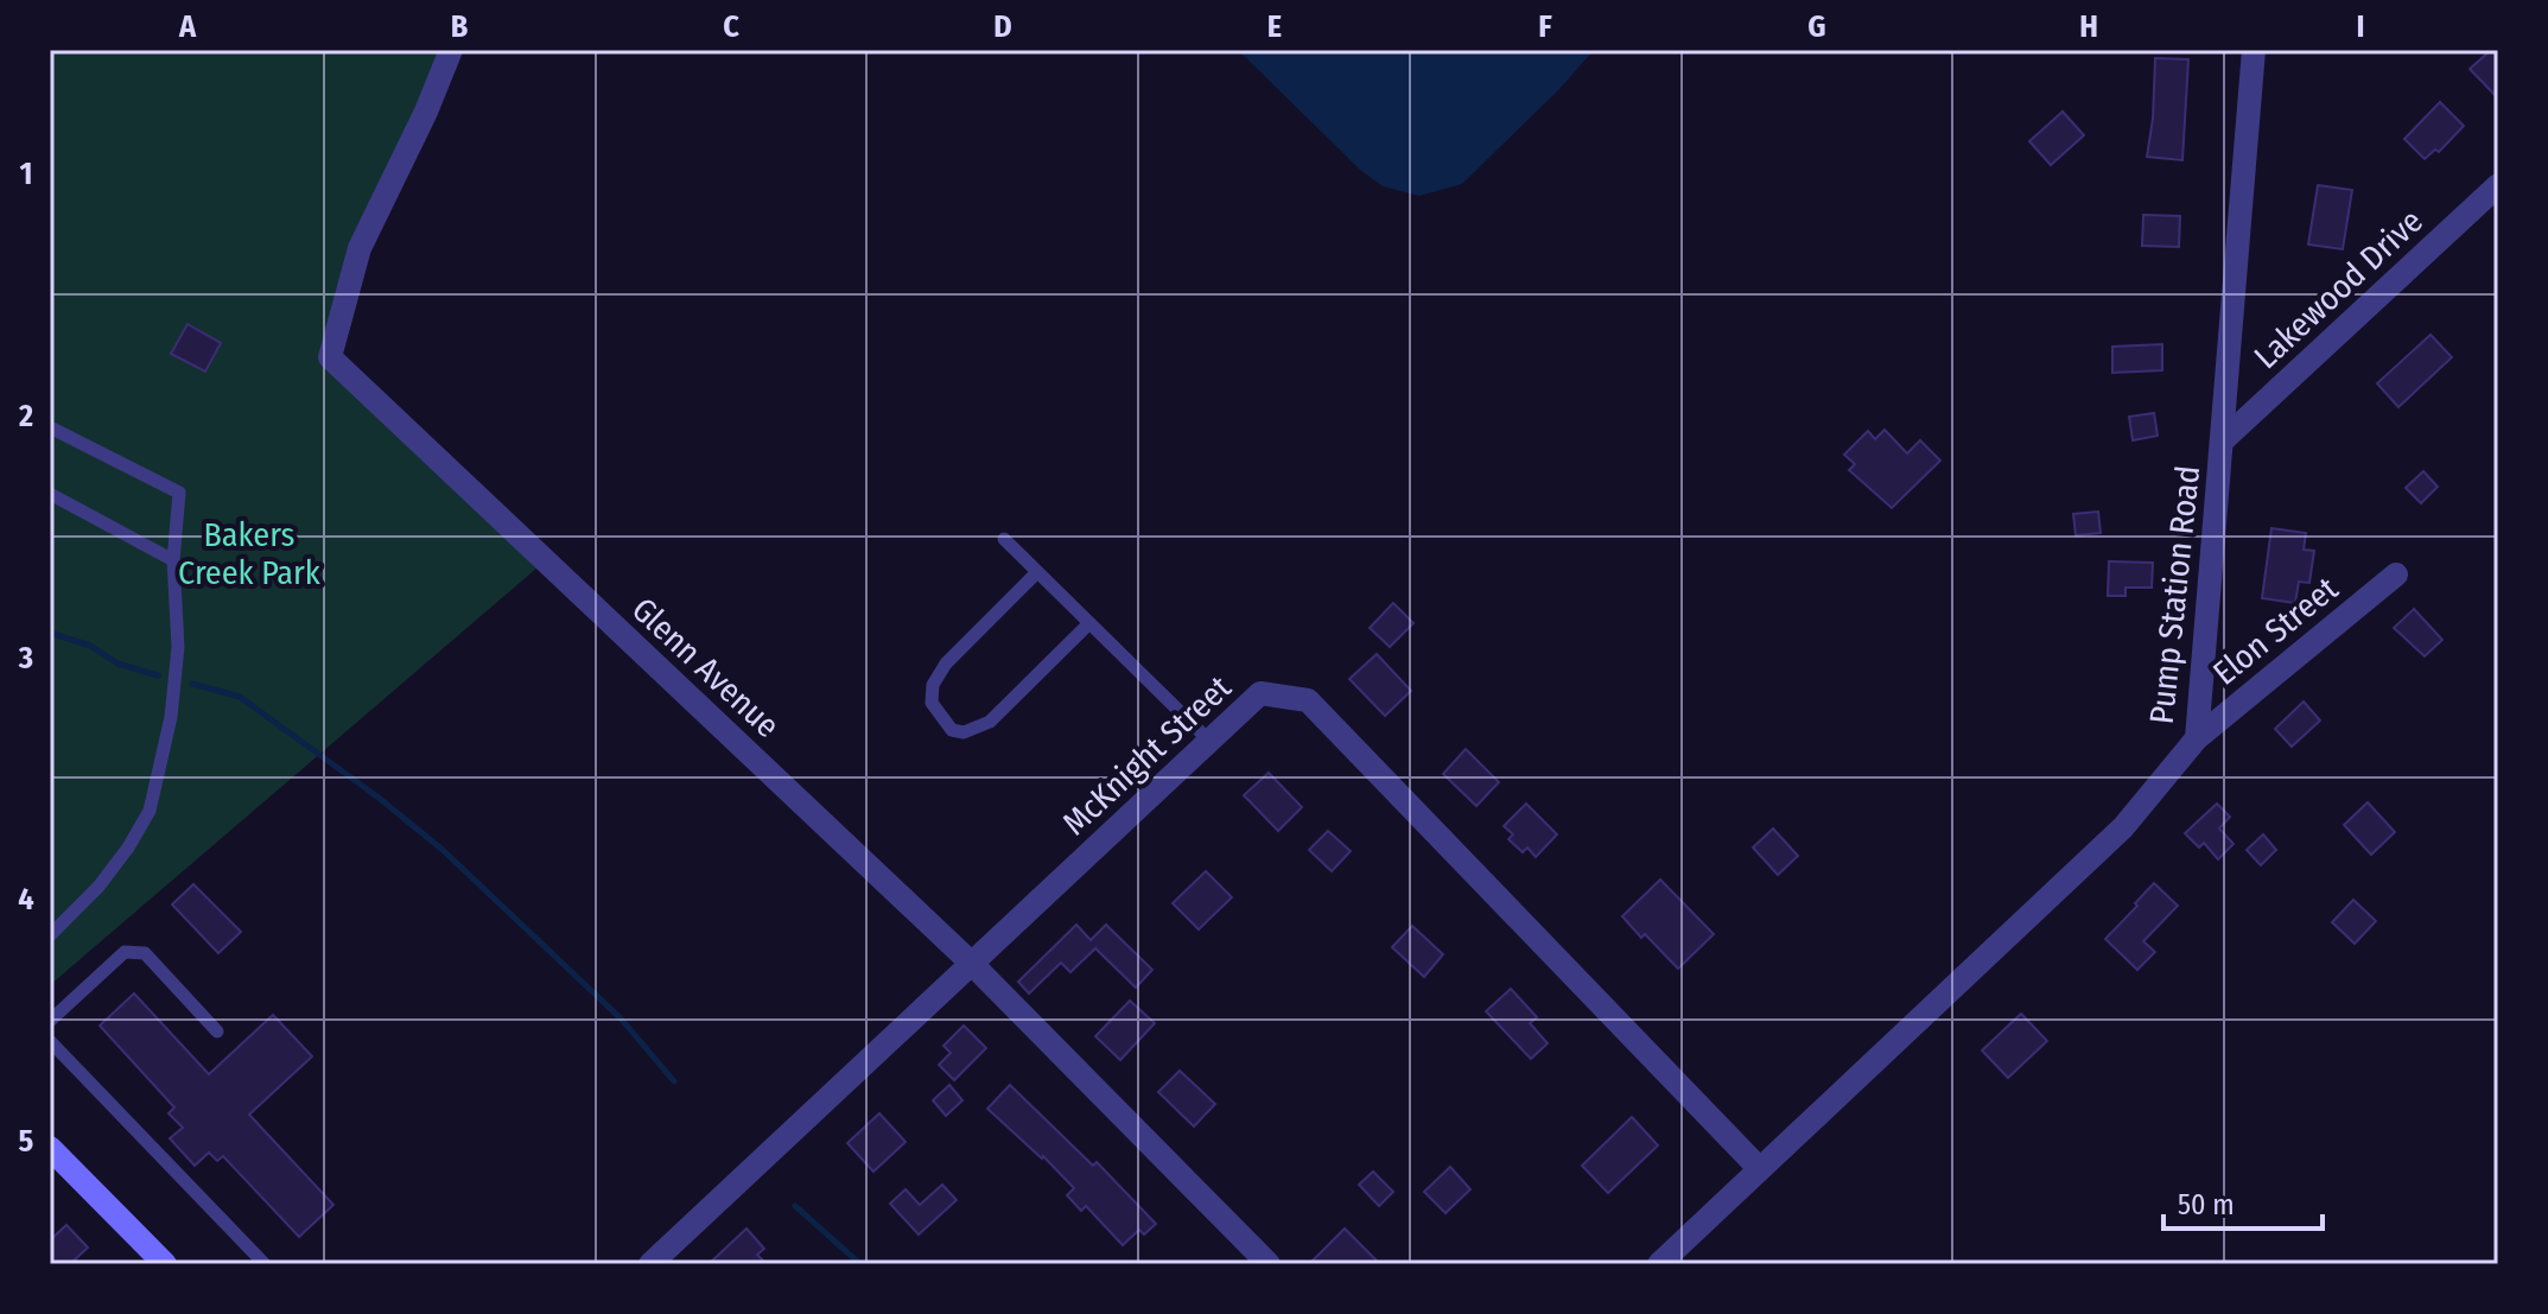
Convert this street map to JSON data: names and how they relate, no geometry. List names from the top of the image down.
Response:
{
  "streets": {
    "street": [
      "Lakewood Drive",
      "Pump Station Road",
      "Elon Street",
      "Glenn Avenue",
      "McKnight Street"
    ]
  },
  "crossings": [
    ["Lakewood Drive", "Pump Station Road"],
    ["Pump Station Road", "Elon Street"],
    ["Pump Station Road", "McKnight Street"],
    ["Glenn Avenue", "McKnight Street"]
  ],
  "parks": ["Bakers Creek Park"],
  "scale_bar": "50 m",
  "grid": {
    "columns": [
      "A",
      "B",
      "C",
      "D",
      "E",
      "F",
      "G",
      "H",
      "I"
    ],
    "rows": [
      "1",
      "2",
      "3",
      "4",
      "5"
    ]
  }
}
